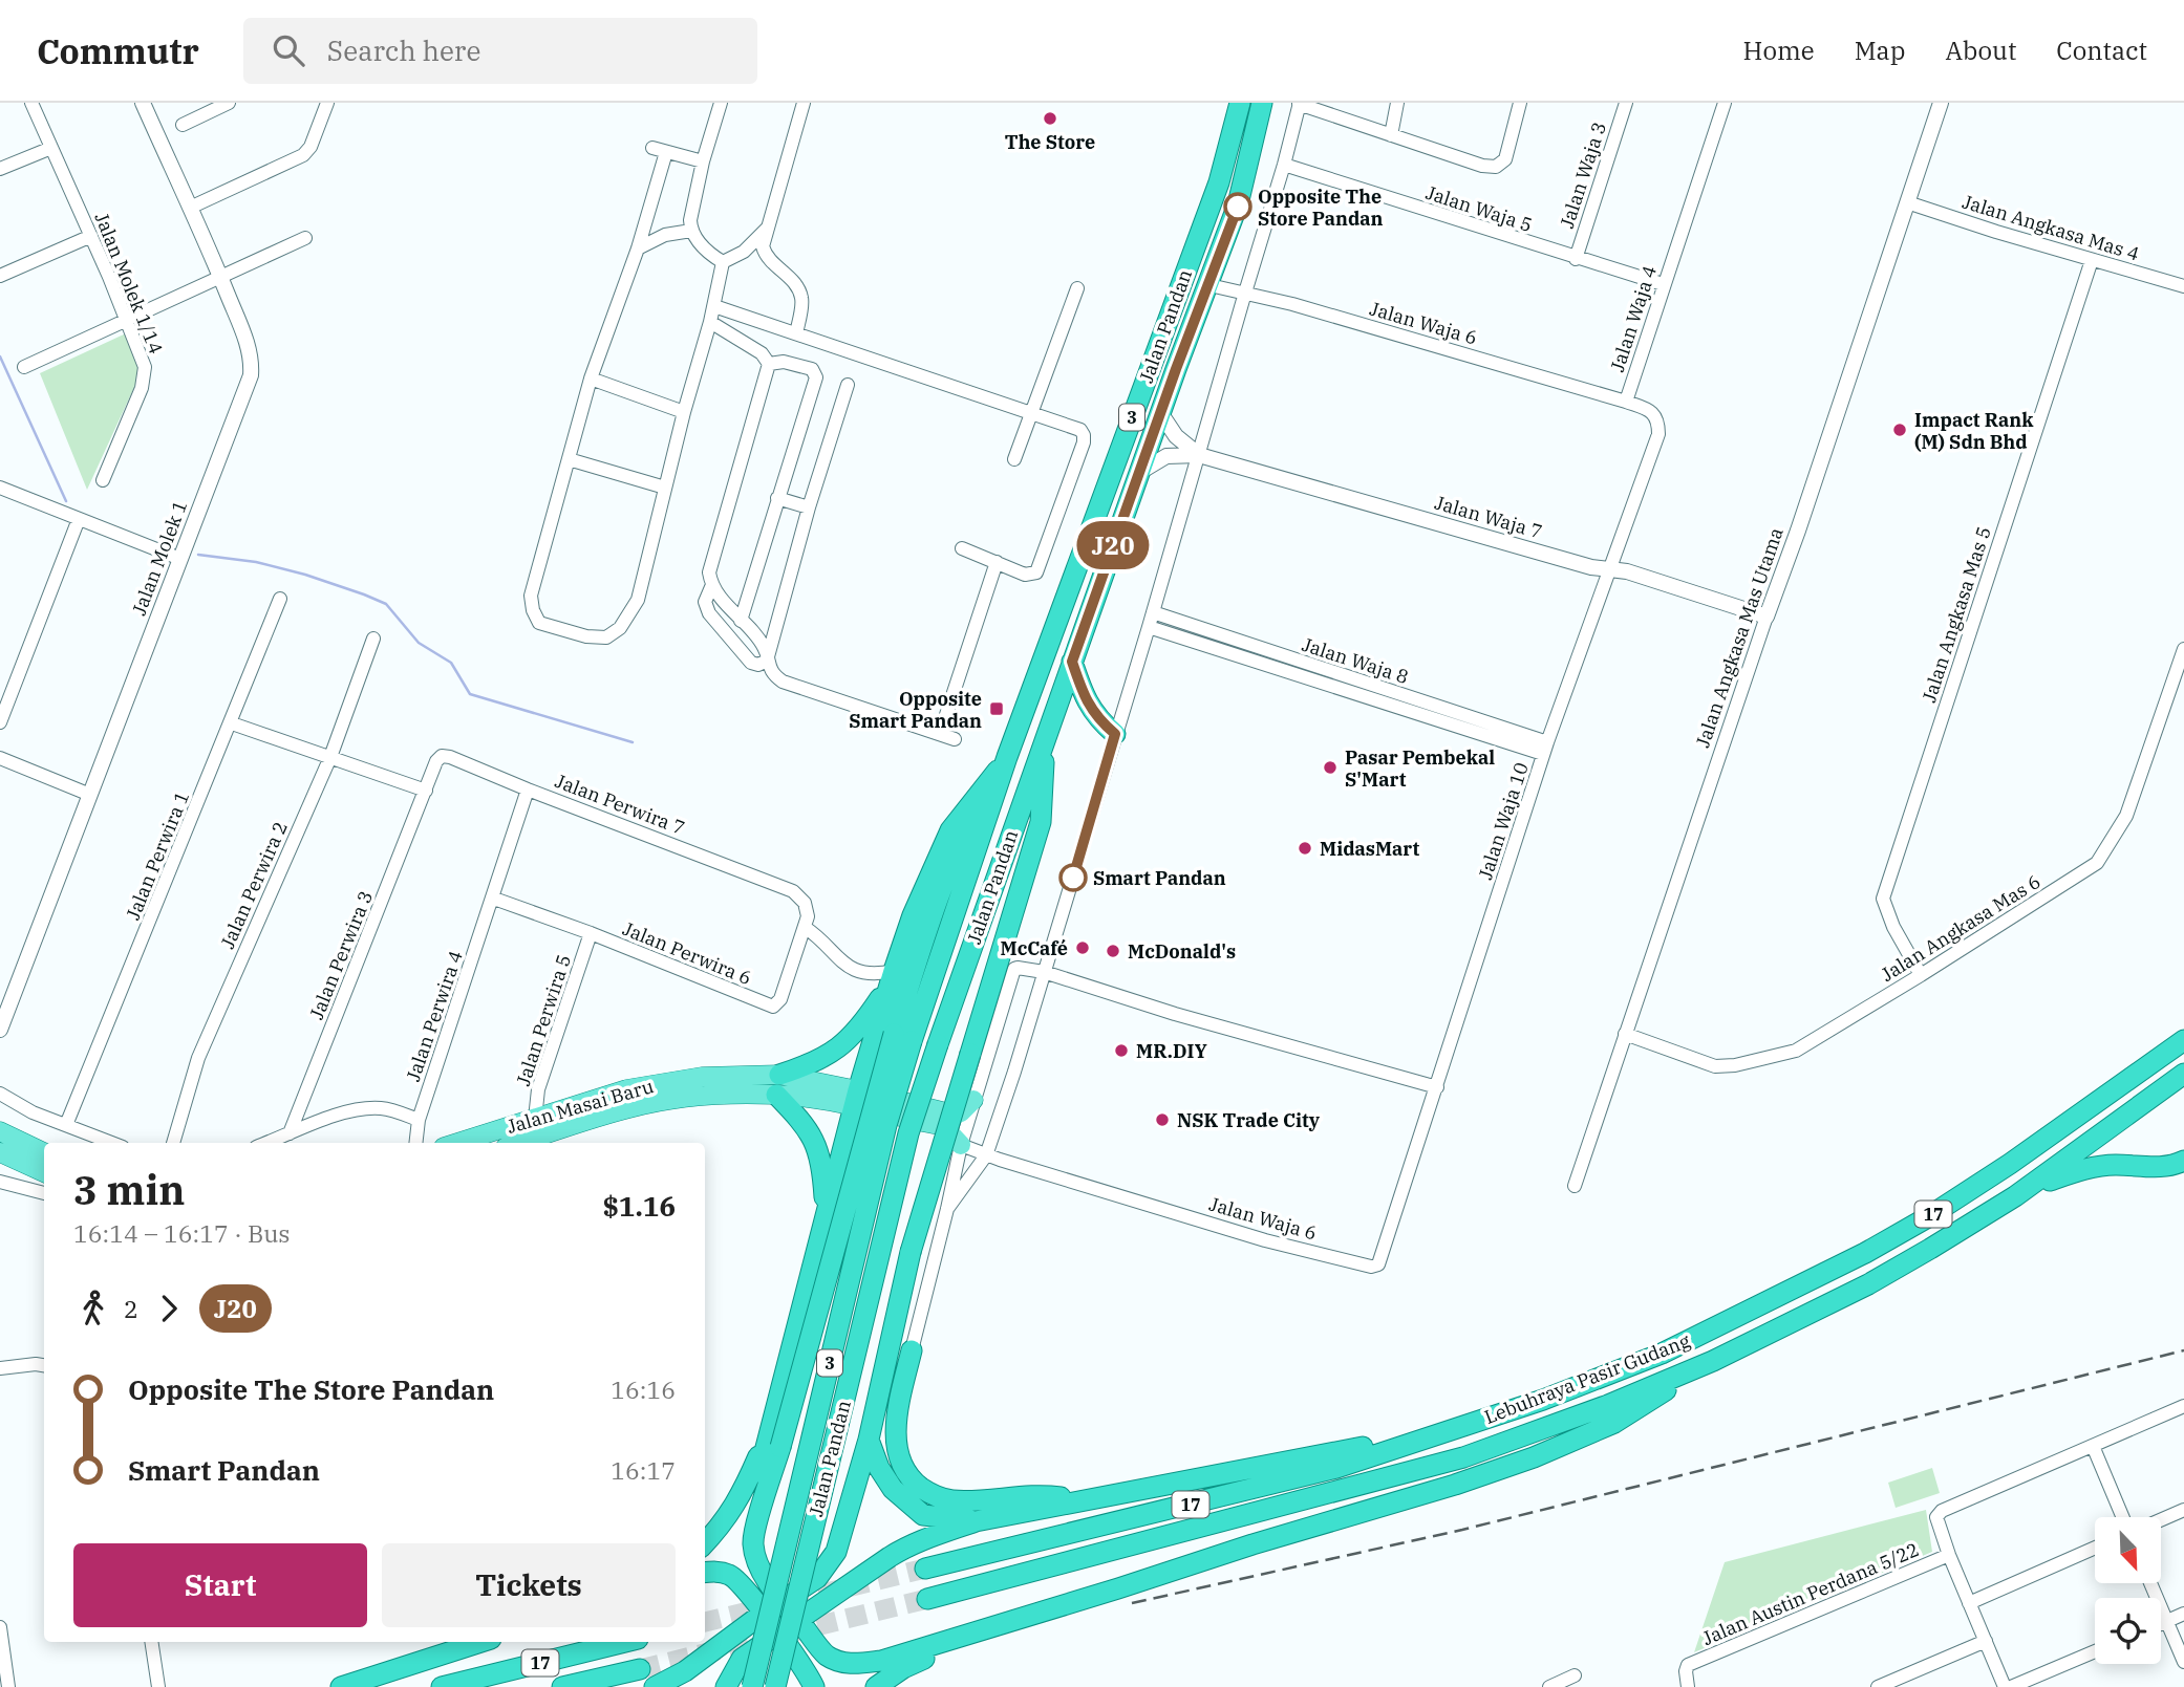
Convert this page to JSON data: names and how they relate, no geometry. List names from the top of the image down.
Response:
{
  "streets": {
    "highway": [
      "Jalan Pandan",
      "3",
      "17",
      "Lebuhraya Pasir Gudang"
    ],
    "main road": ["Jalan Masai Baru"],
    "street": [
      "Jalan Waja 3",
      "Jalan Waja 5",
      "Jalan Angkasa Mas 4",
      "Jalan Molek 1/14",
      "Jalan Waja 4",
      "Jalan Waja 6",
      "Jalan Waja 7",
      "Jalan Molek 1",
      "Jalan Angkasa Mas 5",
      "Jalan Angkasa Mas Utama",
      "Jalan Waja 8",
      "Jalan Perwira 7",
      "Jalan Waja 10",
      "Jalan Perwira 1",
      "Jalan Perwira 2",
      "Jalan Angkasa Mas 6",
      "Jalan Perwira 6",
      "Jalan Perwira 3",
      "Jalan Perwira 4",
      "Jalan Perwira 5",
      "Jalan Austin Perdana 5/22"
    ]
  },
  "crossings": [
    ["Jalan Waja 3", "Jalan Waja 5"],
    ["Jalan Waja 5", "Jalan Waja 4"],
    ["Jalan Angkasa Mas 4", "Jalan Angkasa Mas 5"],
    ["Jalan Angkasa Mas 4", "Jalan Angkasa Mas Utama"],
    ["Jalan Waja 4", "Jalan Waja 6"],
    ["Jalan Waja 4", "Jalan Waja 7"],
    ["Jalan Waja 4", "Jalan Waja 10"],
    ["Jalan Waja 6", "Jalan Pandan"],
    ["Jalan Waja 6", "Jalan Waja 10"],
    ["Jalan Waja 6", "Jalan Masai Baru"],
    ["Jalan Pandan", "Jalan Waja 7"],
    ["Jalan Waja 7", "Jalan Angkasa Mas Utama"],
    ["Jalan Waja 7", "Jalan Waja 10"],
    ["Jalan Angkasa Mas 5", "Jalan Angkasa Mas 6"],
    ["Jalan Angkasa Mas Utama", "Jalan Angkasa Mas 6"],
    ["Jalan Waja 8", "Jalan Waja 10"],
    ["Jalan Perwira 7", "Jalan Perwira 6"],
    ["Jalan Perwira 7", "Jalan Perwira 3"],
    ["Jalan Perwira 6", "Jalan Perwira 4"],
    ["Jalan Perwira 6", "Jalan Perwira 5"],
    ["Jalan Perwira 5", "Jalan Masai Baru"]
  ],
  "places": {
    "other": [
      "The Store",
      "Opposite The Store Pandan",
      "Impact Rank (M) Sdn Bhd",
      "Pasar Pembekal S'Mart",
      "MidasMart",
      "Smart Pandan",
      "McCafé",
      "McDonald's",
      "MR.DIY",
      "NSK Trade City"
    ],
    "transit": ["Opposite Smart Pandan"]
  },
  "lines": ["bus line J20"],
  "north": "bottom right",
  "page": {
    "header": "Commutr",
    "search": "Search here",
    "nav": [
      "Home",
      "Map",
      "About",
      "Contact"
    ],
    "on_map": "J20",
    "heading": ["3 min", "16:14 – 16:17 · Bus", "$1.16"],
    "legs": ["2", "J20"],
    "list": [
      {
        "name": "Opposite The Store Pandan",
        "value": "16:16"
      },
      {
        "name": "Smart Pandan",
        "value": "16:17"
      }
    ],
    "buttons": ["Start", "Tickets"]
  }
}
